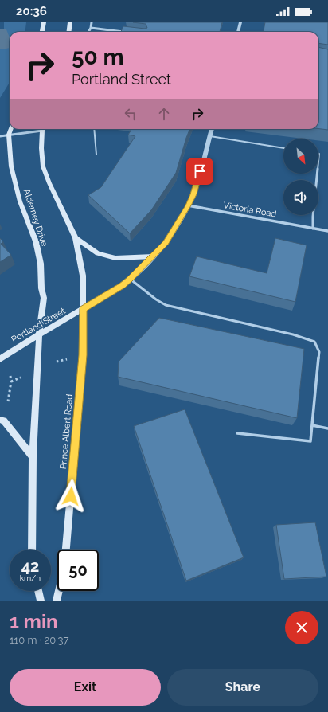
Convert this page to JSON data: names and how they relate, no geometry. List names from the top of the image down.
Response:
{
  "streets": {
    "main road": ["Alderney Drive", "Portland Street", "Prince Albert Road"],
    "street": ["Victoria Road"]
  },
  "crossings": [
    ["Victoria Road", "Portland Street"],
    ["Alderney Drive", "Portland Street"],
    ["Portland Street", "Prince Albert Road"]
  ],
  "north": "bottom right",
  "page": {
    "status": "20:36",
    "turn": ["50 m", "Portland Street"],
    "speed": "42 km/h",
    "limit": "50",
    "heading": ["1 min", "110 m · 20:37"],
    "buttons": ["Exit", "Share"]
  }
}
